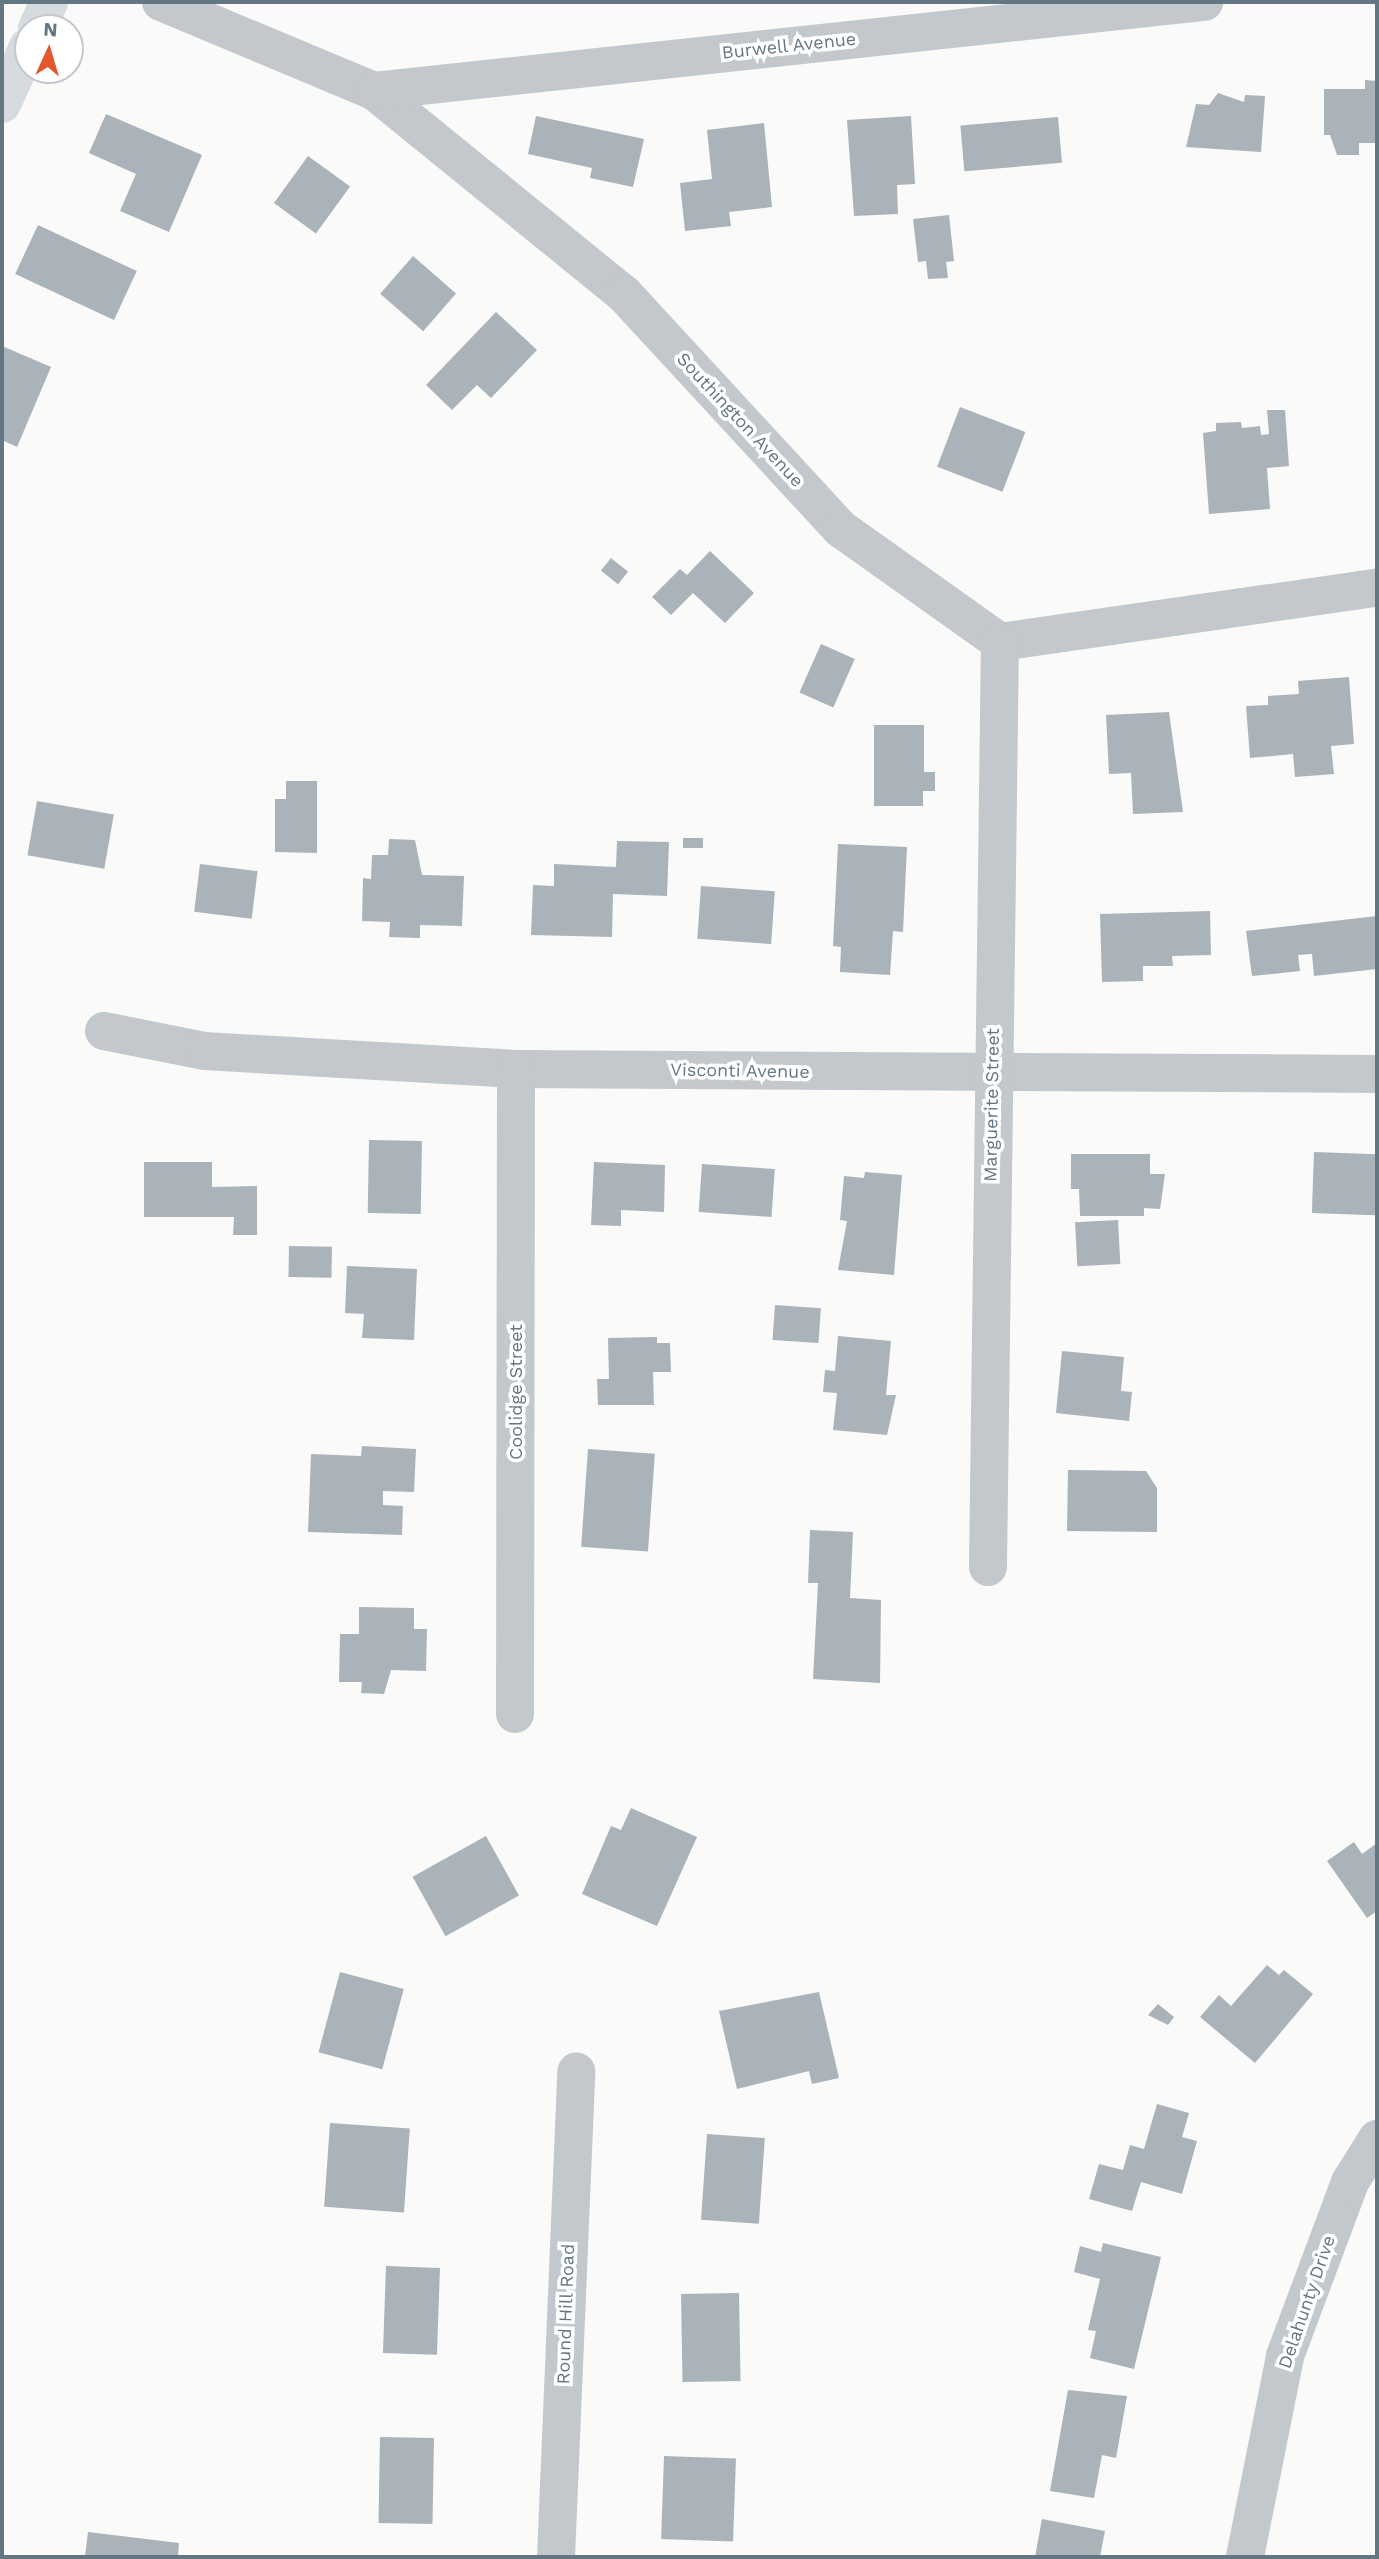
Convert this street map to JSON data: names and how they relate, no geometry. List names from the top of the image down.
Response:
{
  "streets": {
    "street": [
      "Burwell Avenue",
      "Southington Avenue",
      "Visconti Avenue",
      "Marguerite Street",
      "Coolidge Street",
      "Delahunty Drive",
      "Round Hill Road"
    ]
  },
  "crossings": [
    ["Burwell Avenue", "Southington Avenue"],
    ["Southington Avenue", "Marguerite Street"],
    ["Visconti Avenue", "Marguerite Street"],
    ["Visconti Avenue", "Coolidge Street"]
  ],
  "north": "top"
}
